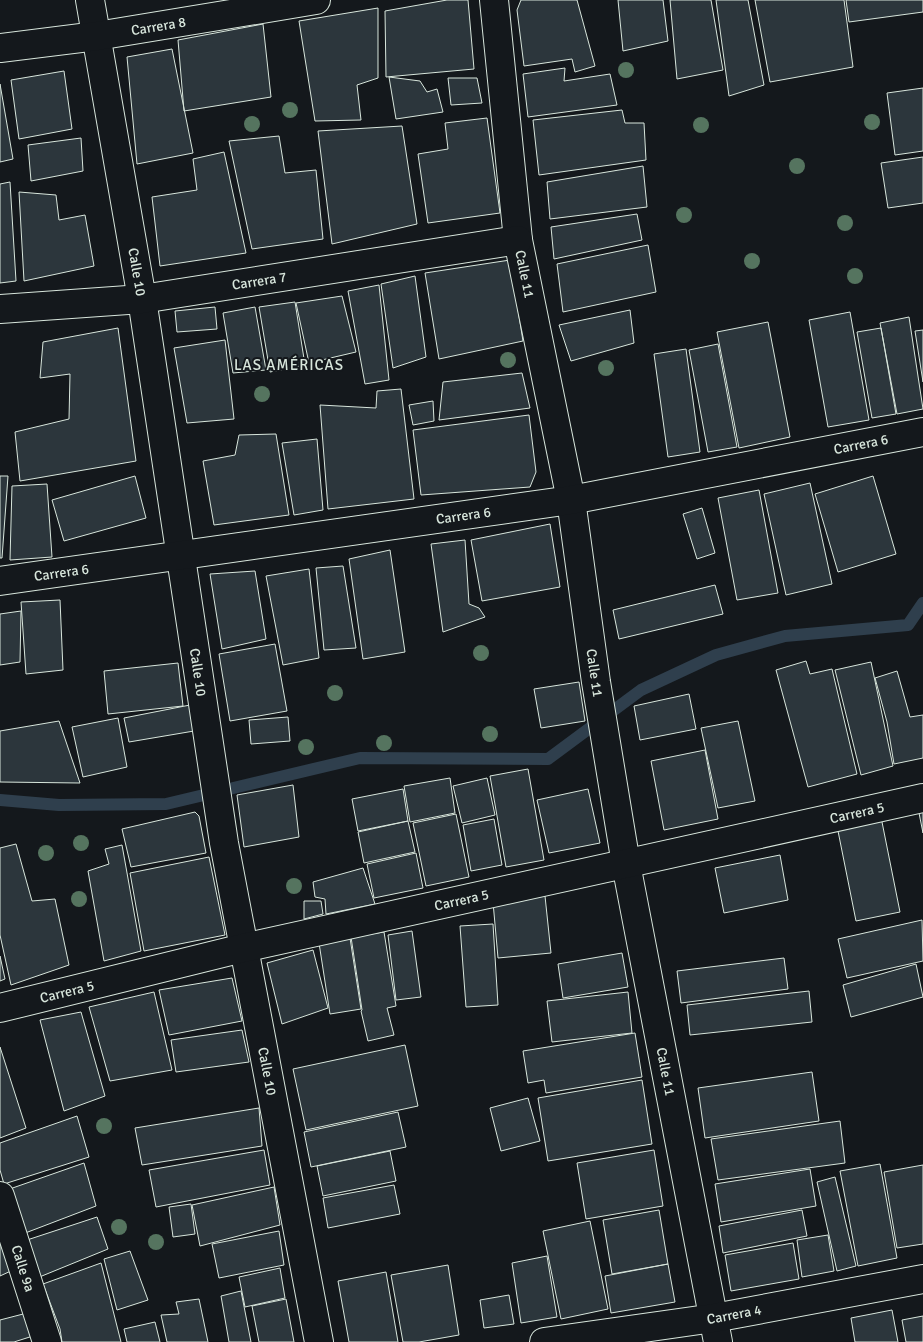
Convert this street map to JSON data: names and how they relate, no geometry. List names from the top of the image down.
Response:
{
  "streets": {
    "street": [
      "Carrera 8",
      "Calle 10",
      "Calle 11",
      "Carrera 7",
      "Carrera 6",
      "Carrera 5",
      "Calle 9a",
      "Carrera 4"
    ]
  },
  "crossings": [
    ["Carrera 8", "Calle 10"],
    ["Calle 10", "Carrera 7"],
    ["Calle 10", "Carrera 6"],
    ["Calle 10", "Carrera 5"],
    ["Calle 11", "Carrera 7"],
    ["Calle 11", "Carrera 6"],
    ["Calle 11", "Carrera 5"],
    ["Calle 11", "Carrera 4"]
  ],
  "districts": ["LAS AMÉRICAS"]
}
